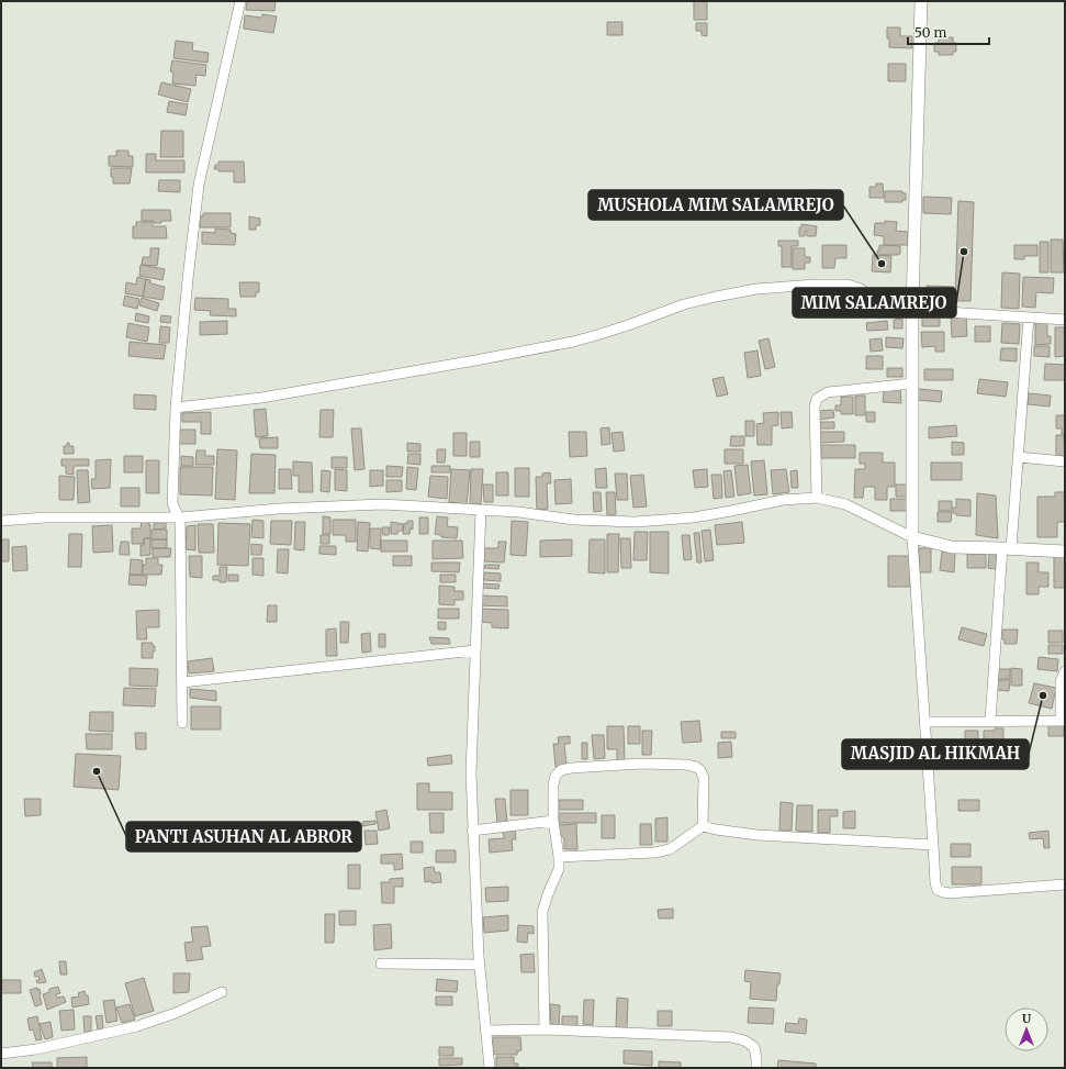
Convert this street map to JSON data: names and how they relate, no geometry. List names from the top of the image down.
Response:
{
  "places": [
    "MIM SALAMREJO",
    "MUSHOLA MIM SALAMREJO",
    "MASJID AL HIKMAH",
    "PANTI ASUHAN AL ABROR"
  ],
  "scale_bar": "50 m",
  "north": "top"
}
